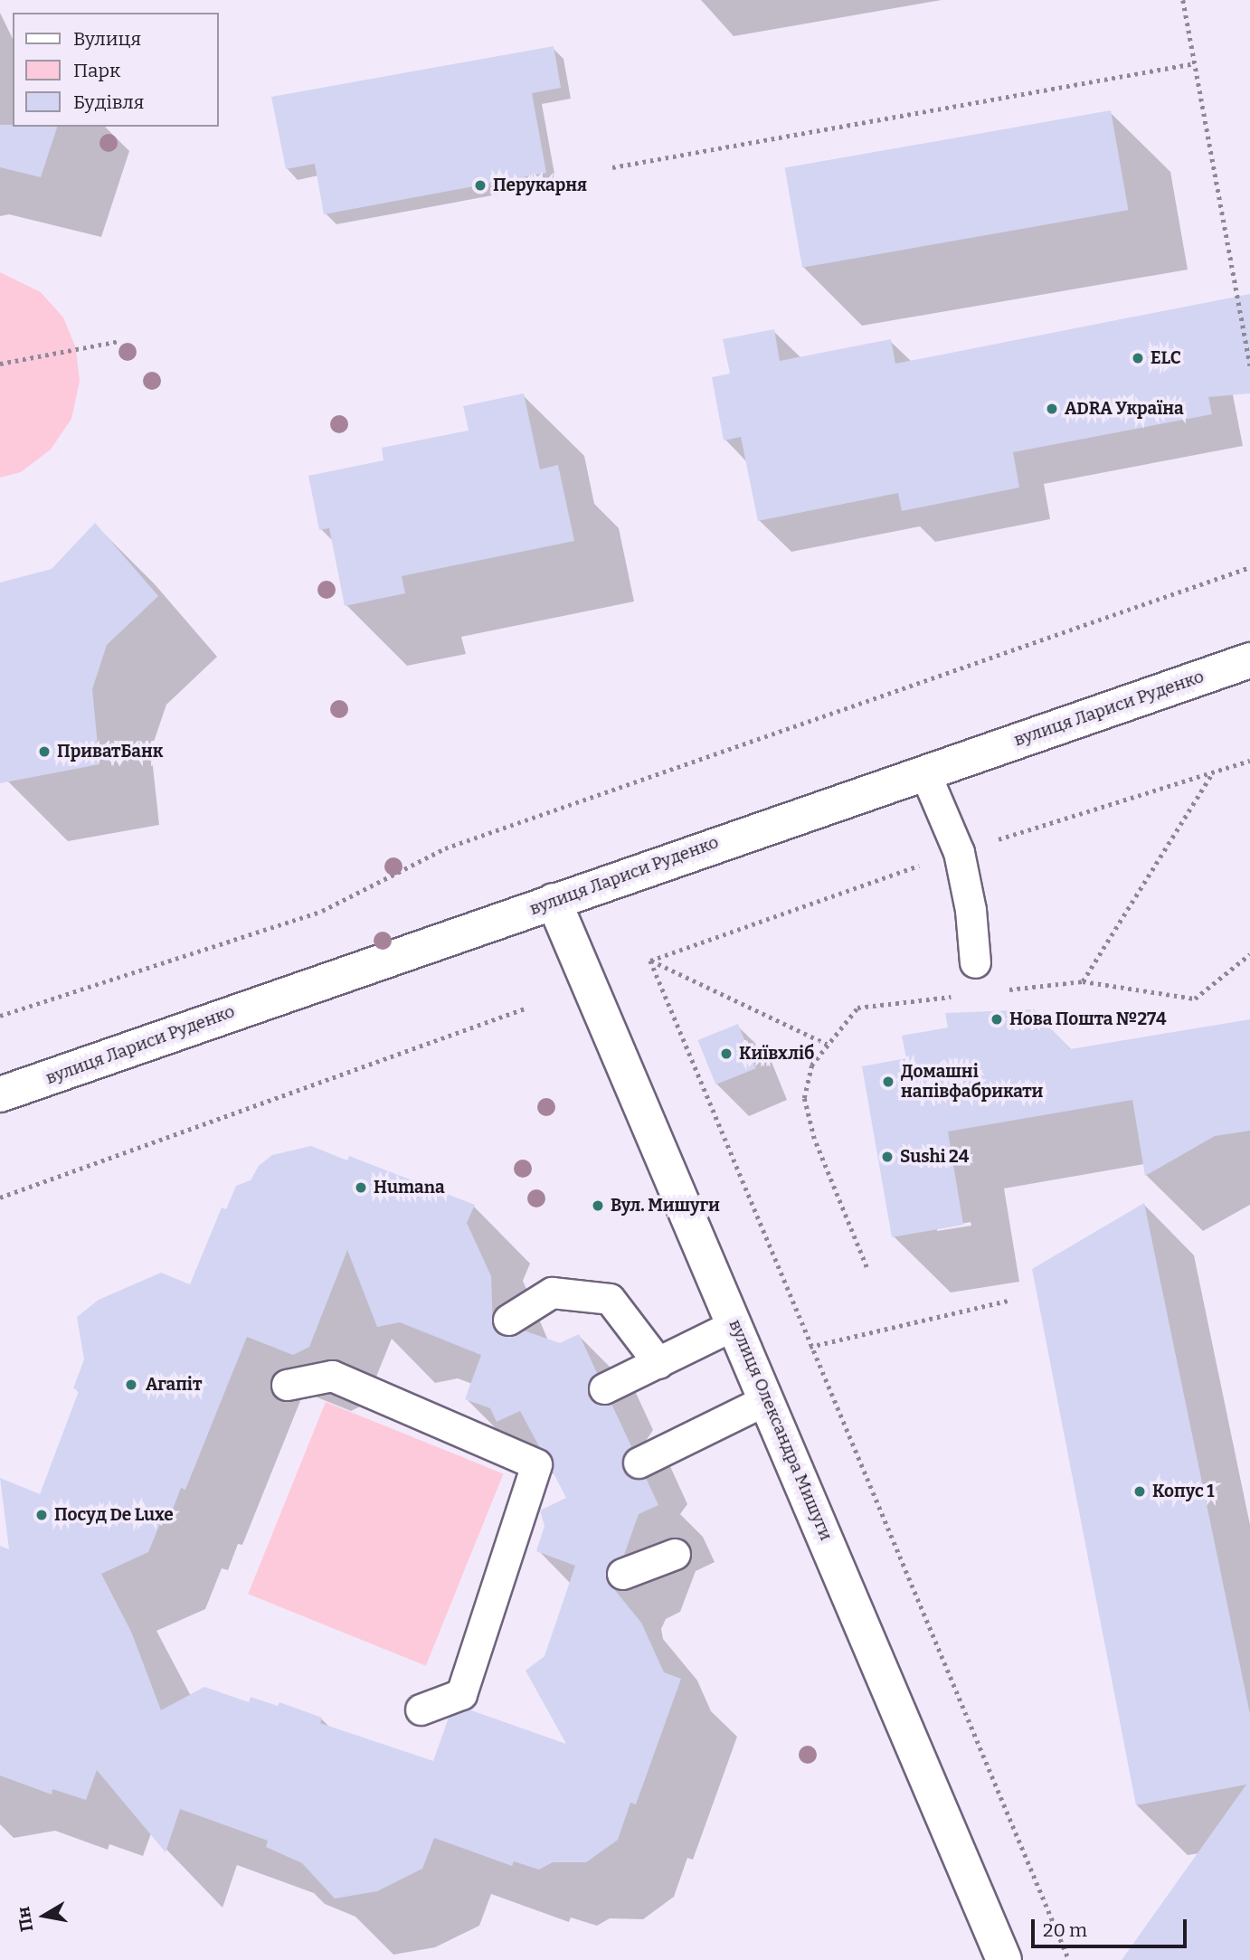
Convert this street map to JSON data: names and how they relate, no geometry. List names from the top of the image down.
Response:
{
  "streets": {
    "street": ["вулиця Лариси Руденко", "вулиця Олександра Мишуги"]
  },
  "crossings": [
    ["вулиця Лариси Руденко", "вулиця Олександра Мишуги"]
  ],
  "places": [
    "Перукарня",
    "ELC",
    "ADRA Україна",
    "ПриватБанк",
    "Нова Пошта №274",
    "Київхліб",
    "Домашні напівфабрикати",
    "Sushi 24",
    "Humana",
    "Вул. Мишуги",
    "Агапіт",
    "Копус 1",
    "Посуд De Luxe"
  ],
  "legend": ["Вулиця", "Парк", "Будівля"],
  "scale_bar": "20 m",
  "north": "left"
}
